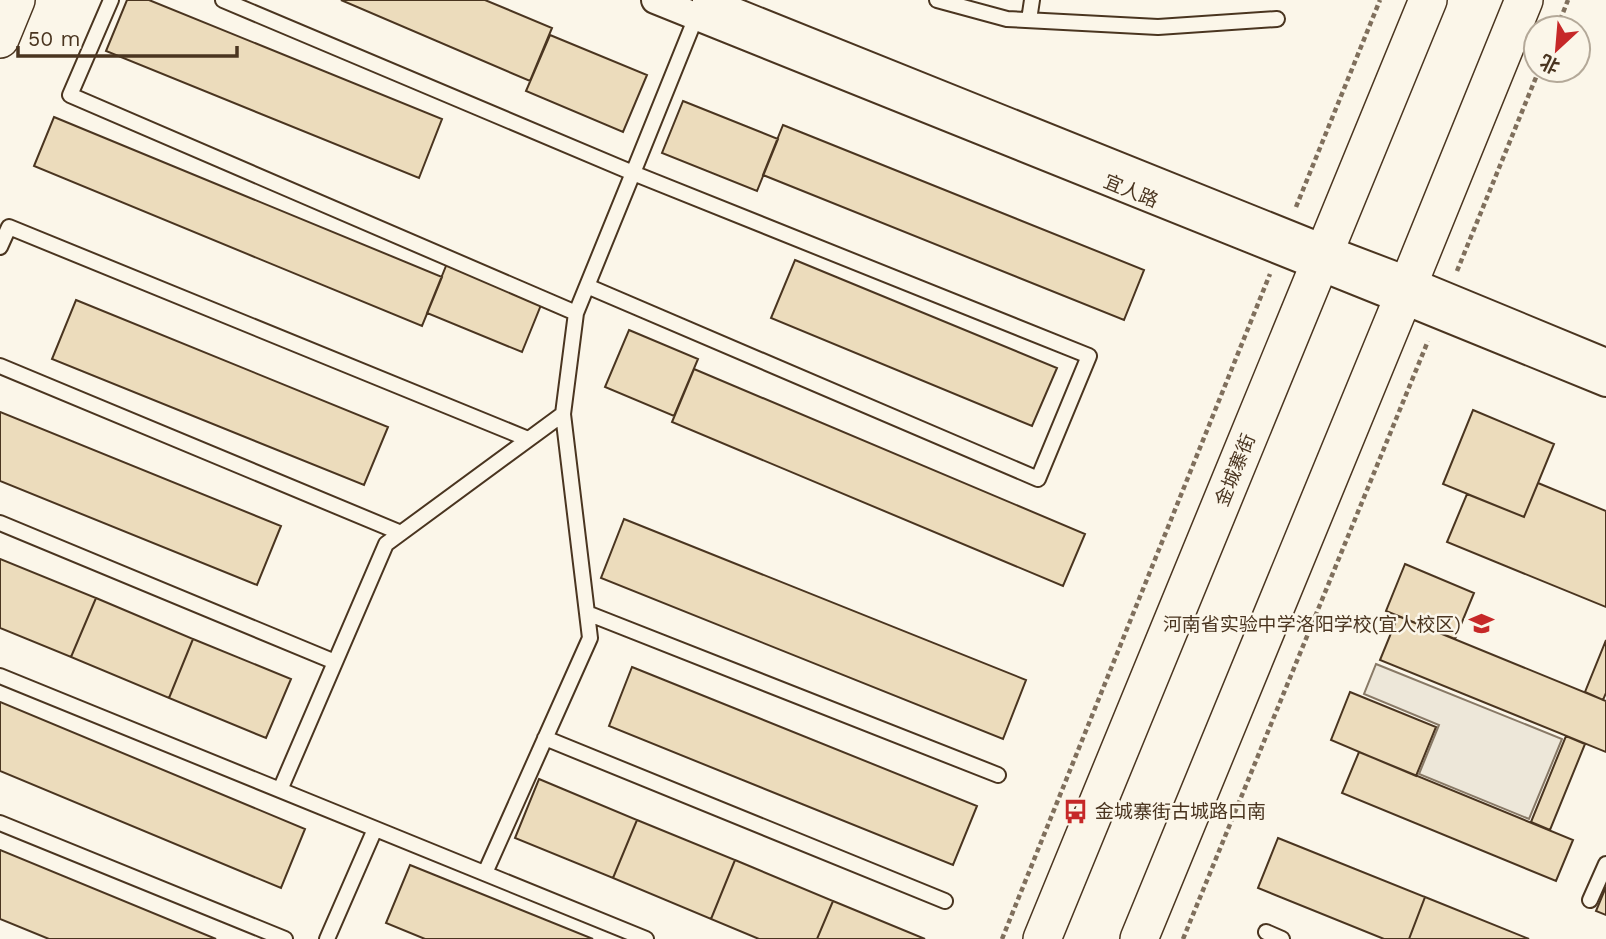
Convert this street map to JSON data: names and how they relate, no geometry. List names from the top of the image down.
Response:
{
  "streets": {
    "main road": ["金城寨街"],
    "street": ["宜人路"]
  },
  "crossings": [
    ["宜人路", "金城寨街"]
  ],
  "places": {
    "school or university": ["河南省实验中学洛阳学校(宜人校区)"],
    "bus stop": ["金城寨街古城路口南"]
  },
  "scale_bar": "50 m",
  "north": "bottom left"
}
